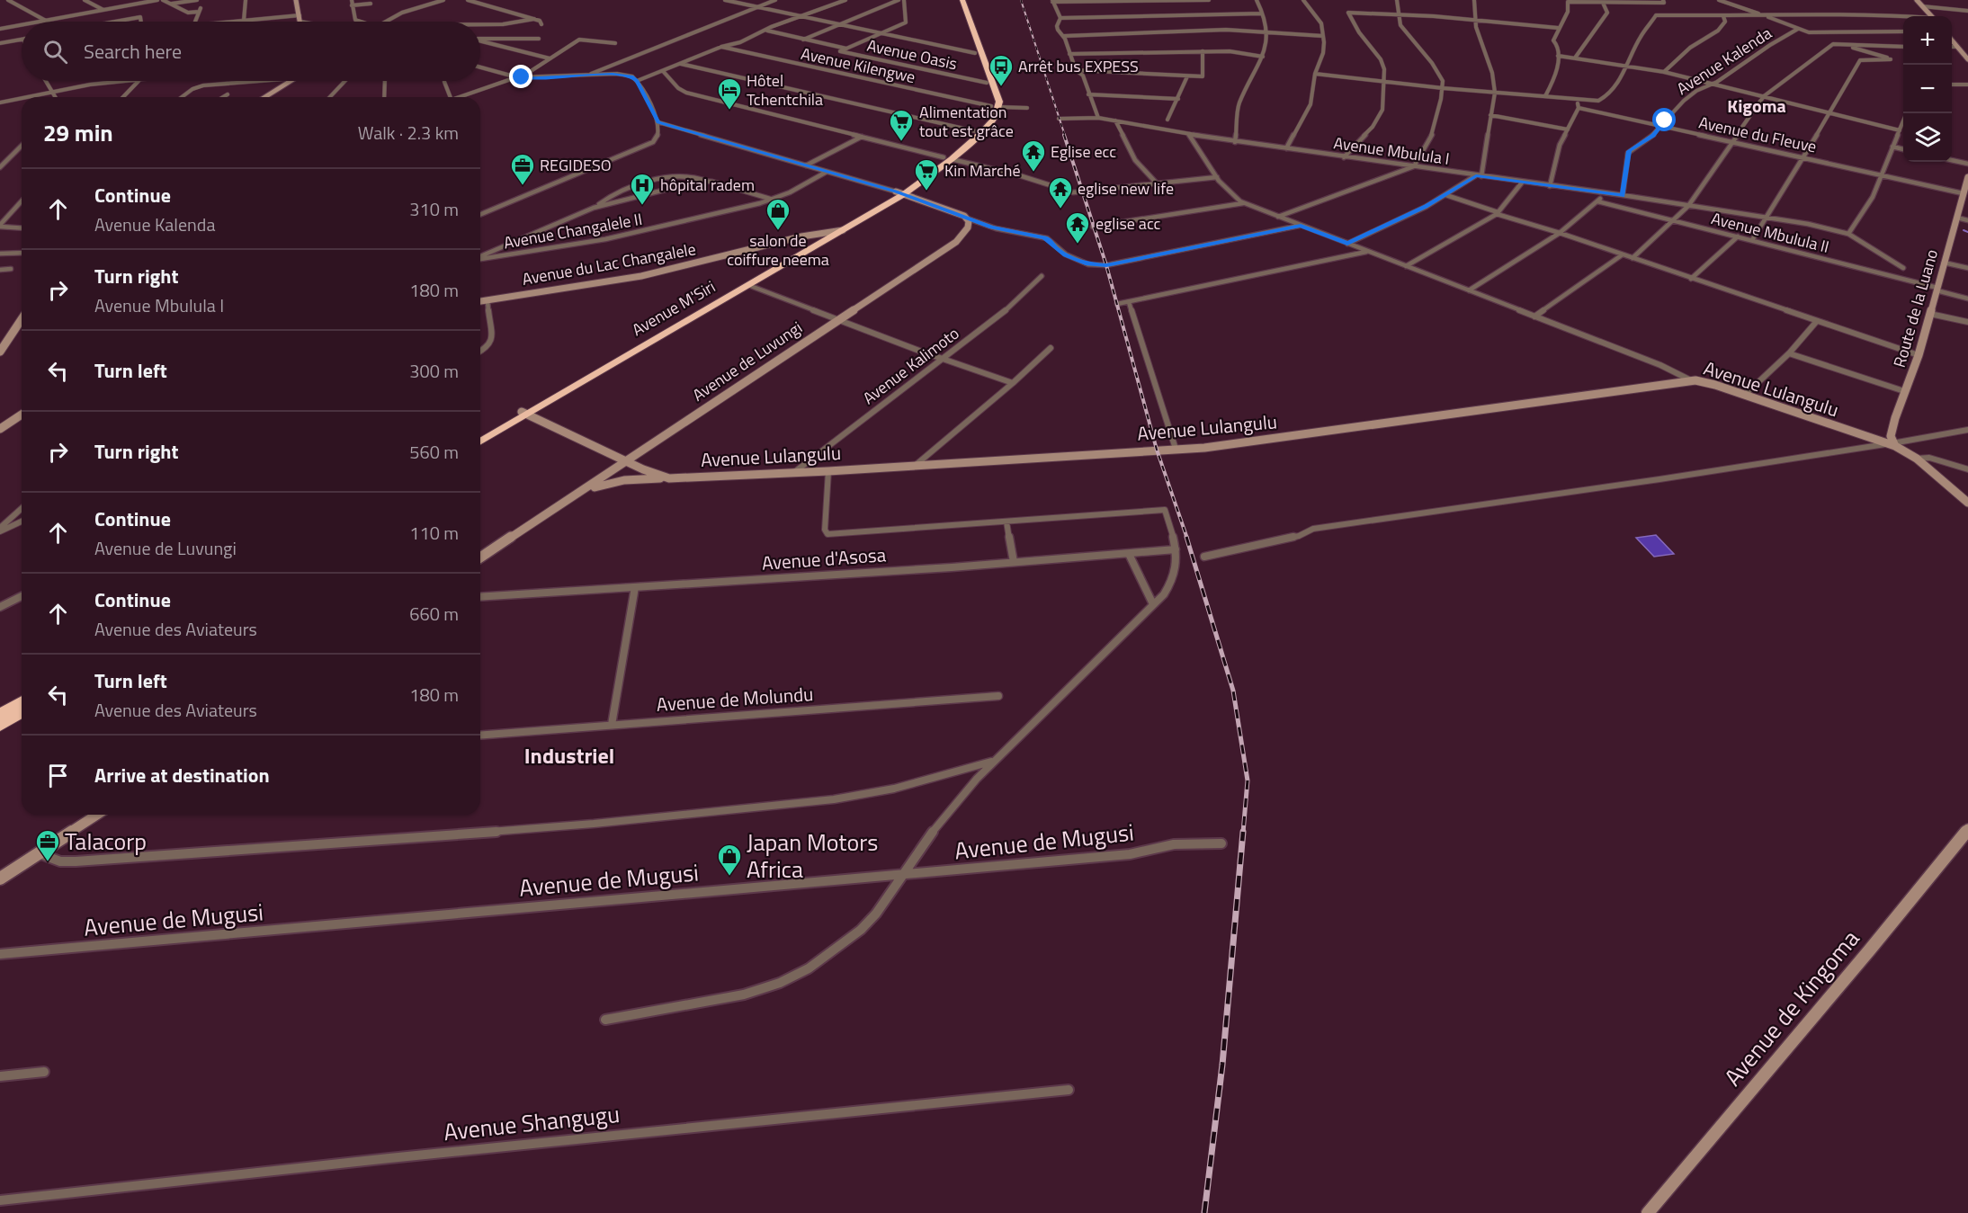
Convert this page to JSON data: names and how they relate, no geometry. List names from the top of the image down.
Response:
{
  "streets": {
    "highway": ["Avenue M'Siri"],
    "street": [
      "Avenue Oasis",
      "Avenue Kalenda",
      "Avenue Kilengwe",
      "Avenue du Fleuve",
      "Avenue Mbulula I",
      "Avenue Changalele II",
      "Avenue Mbulula II",
      "Avenue du Lac Changalele",
      "Route de la Luano",
      "Avenue de Luvungi",
      "Avenue Kalimoto",
      "Avenue Lulangulu",
      "Avenue d'Asosa",
      "Avenue de Molundu",
      "Avenue de Mugusi",
      "Avenue de Kingoma",
      "Avenue Shangugu"
    ]
  },
  "crossings": [
    ["Avenue Kalenda", "Avenue du Fleuve"],
    ["Avenue Kalenda", "Avenue Mbulula I"],
    ["Avenue Kilengwe", "Avenue M'Siri"],
    ["Avenue du Fleuve", "Route de la Luano"],
    ["Avenue Mbulula II", "Route de la Luano"],
    ["Avenue du Lac Changalele", "Avenue M'Siri"],
    ["Avenue M'Siri", "Avenue Lulangulu"],
    ["Route de la Luano", "Avenue Lulangulu"],
    ["Avenue de Luvungi", "Avenue Lulangulu"],
    ["Avenue Kalimoto", "Avenue Lulangulu"]
  ],
  "districts": ["Kigoma", "Industriel"],
  "places": {
    "bus stop": ["Arrêt bus EXPESS"],
    "hotel": ["Hôtel Tchentchila"],
    "supermarket": ["Alimentation tout est grâce", "Kin Marché"],
    "temple": ["Eglise ecc", "eglise new life", "eglise acc"],
    "office": ["REGIDESO", "Talacorp"],
    "hospital": ["hôpital radem"],
    "shop": ["salon de coiffure neema", "Japan Motors Africa"]
  },
  "page": {
    "map_buttons": ["+", "−"],
    "search": "Search here",
    "heading": ["29 min", "Walk · 2.3 km"],
    "list": [
      ["Continue", "Avenue Kalenda", "310 m"],
      ["Turn right", "Avenue Mbulula I", "180 m"],
      ["Turn left", "300 m"],
      ["Turn right", "560 m"],
      ["Continue", "Avenue de Luvungi", "110 m"],
      ["Continue", "Avenue des Aviateurs", "660 m"],
      ["Turn left", "Avenue des Aviateurs", "180 m"],
      "Arrive at destination"
    ]
  }
}
